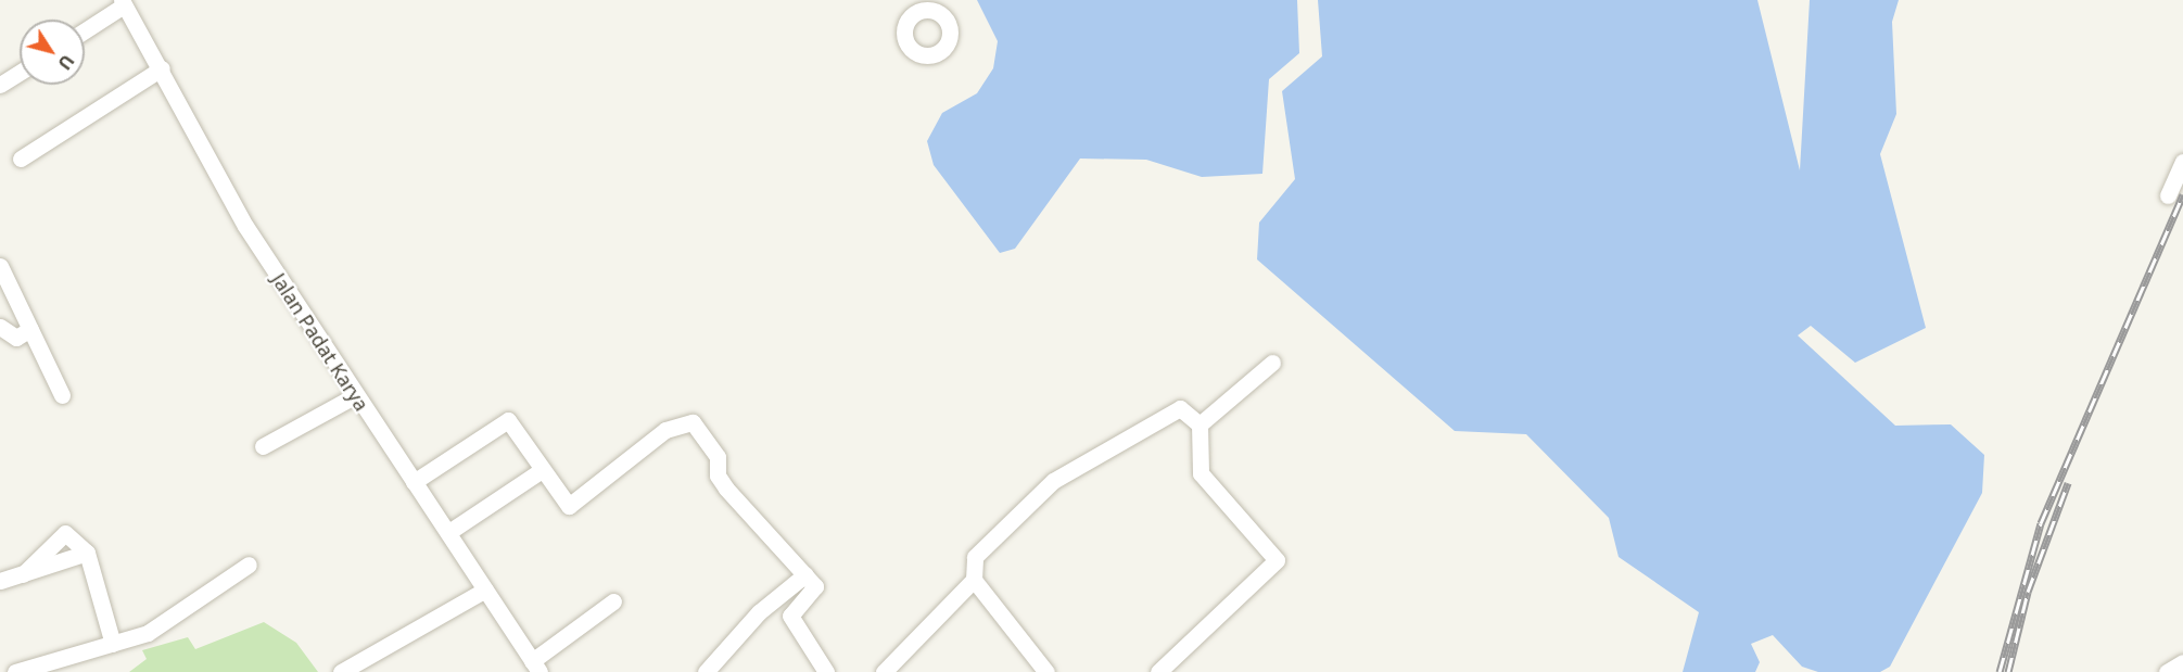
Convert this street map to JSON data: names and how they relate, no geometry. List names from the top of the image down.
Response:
{
  "streets": {
    "street": ["Jalan Padat Karya"]
  },
  "north": "bottom right"
}
